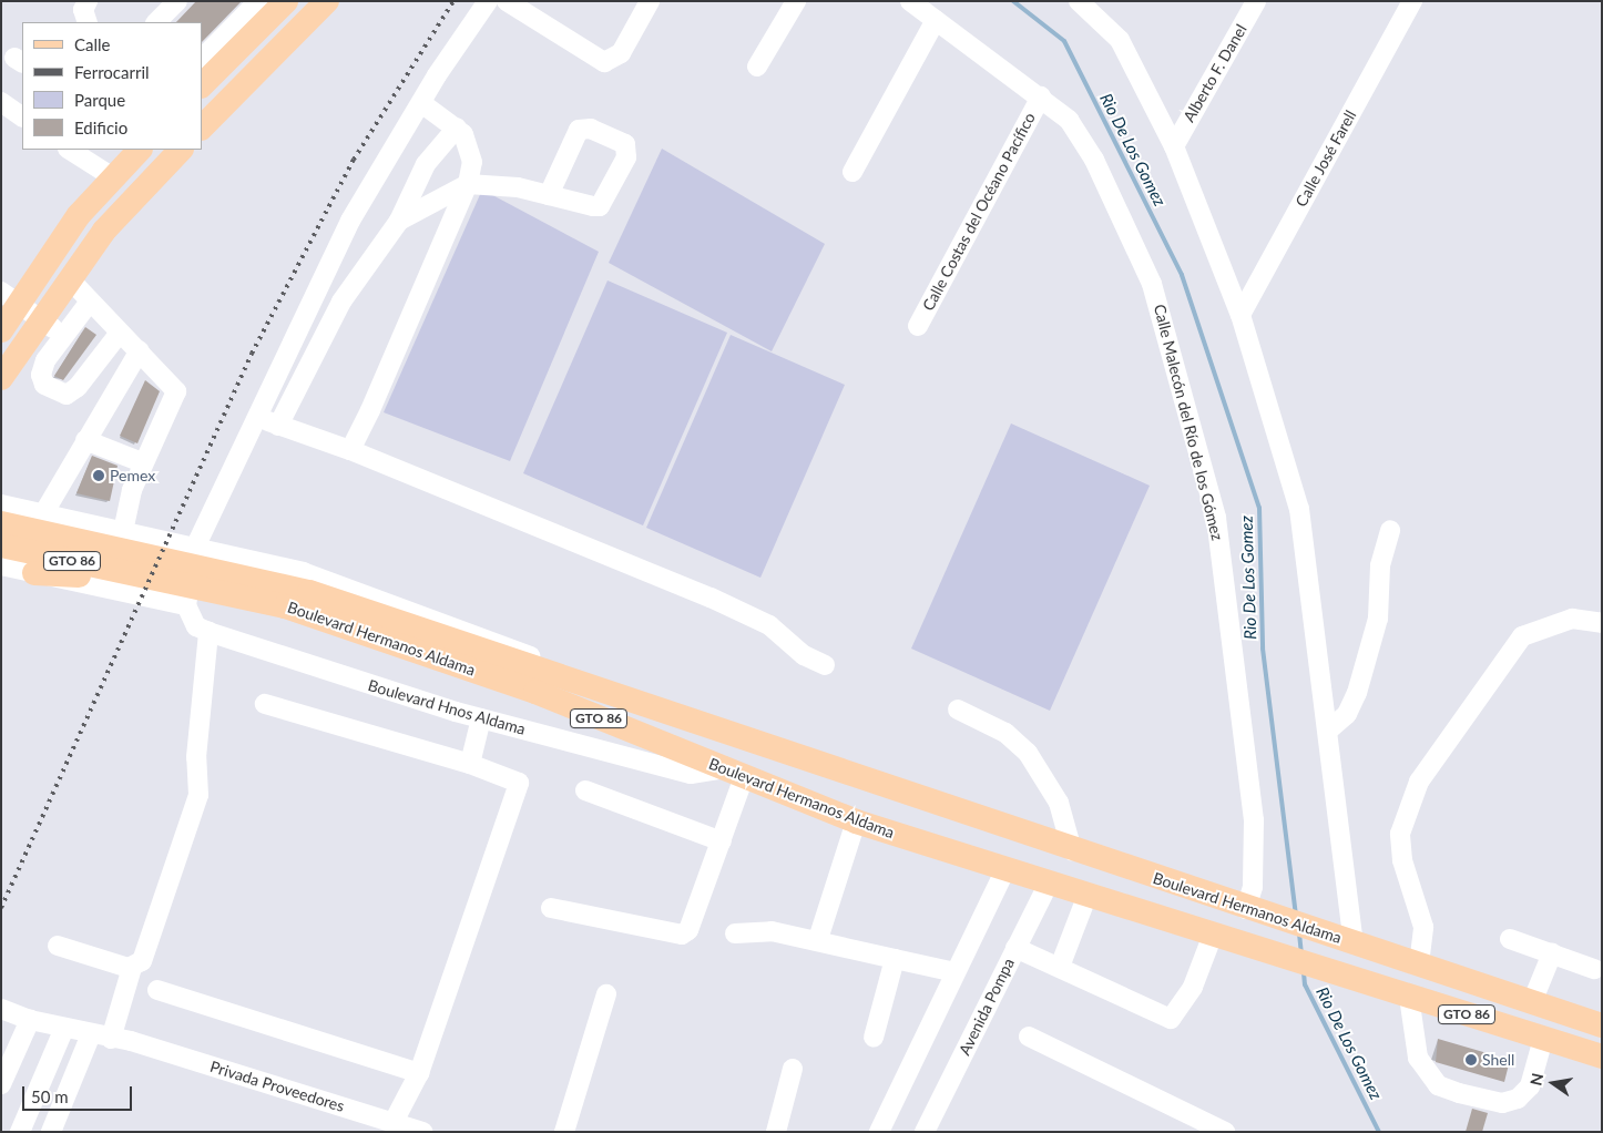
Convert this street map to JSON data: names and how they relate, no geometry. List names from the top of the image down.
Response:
{
  "streets": {
    "main road": ["GTO 86", "Boulevard Hermanos Aldama"],
    "street": [
      "Alberto F. Danel",
      "Calle José Farell",
      "Calle Costas del Océano Pacífico",
      "Calle Malecón del Río de los Gómez",
      "Boulevard Hnos Aldama",
      "Avenida Pompa",
      "Privada Proveedores"
    ]
  },
  "crossings": [
    ["Calle Costas del Océano Pacífico", "Calle Malecón del Río de los Gómez"],
    ["Calle Malecón del Río de los Gómez", "Boulevard Hermanos Aldama"],
    ["Boulevard Hermanos Aldama", "Boulevard Hnos Aldama"],
    ["Boulevard Hermanos Aldama", "Avenida Pompa"]
  ],
  "water": ["Rio De Los Gomez"],
  "places": ["Pemex", "Shell"],
  "legend": [
    "Calle",
    "Ferrocarril",
    "Parque",
    "Edificio"
  ],
  "scale_bar": "50 m",
  "north": "left"
}
